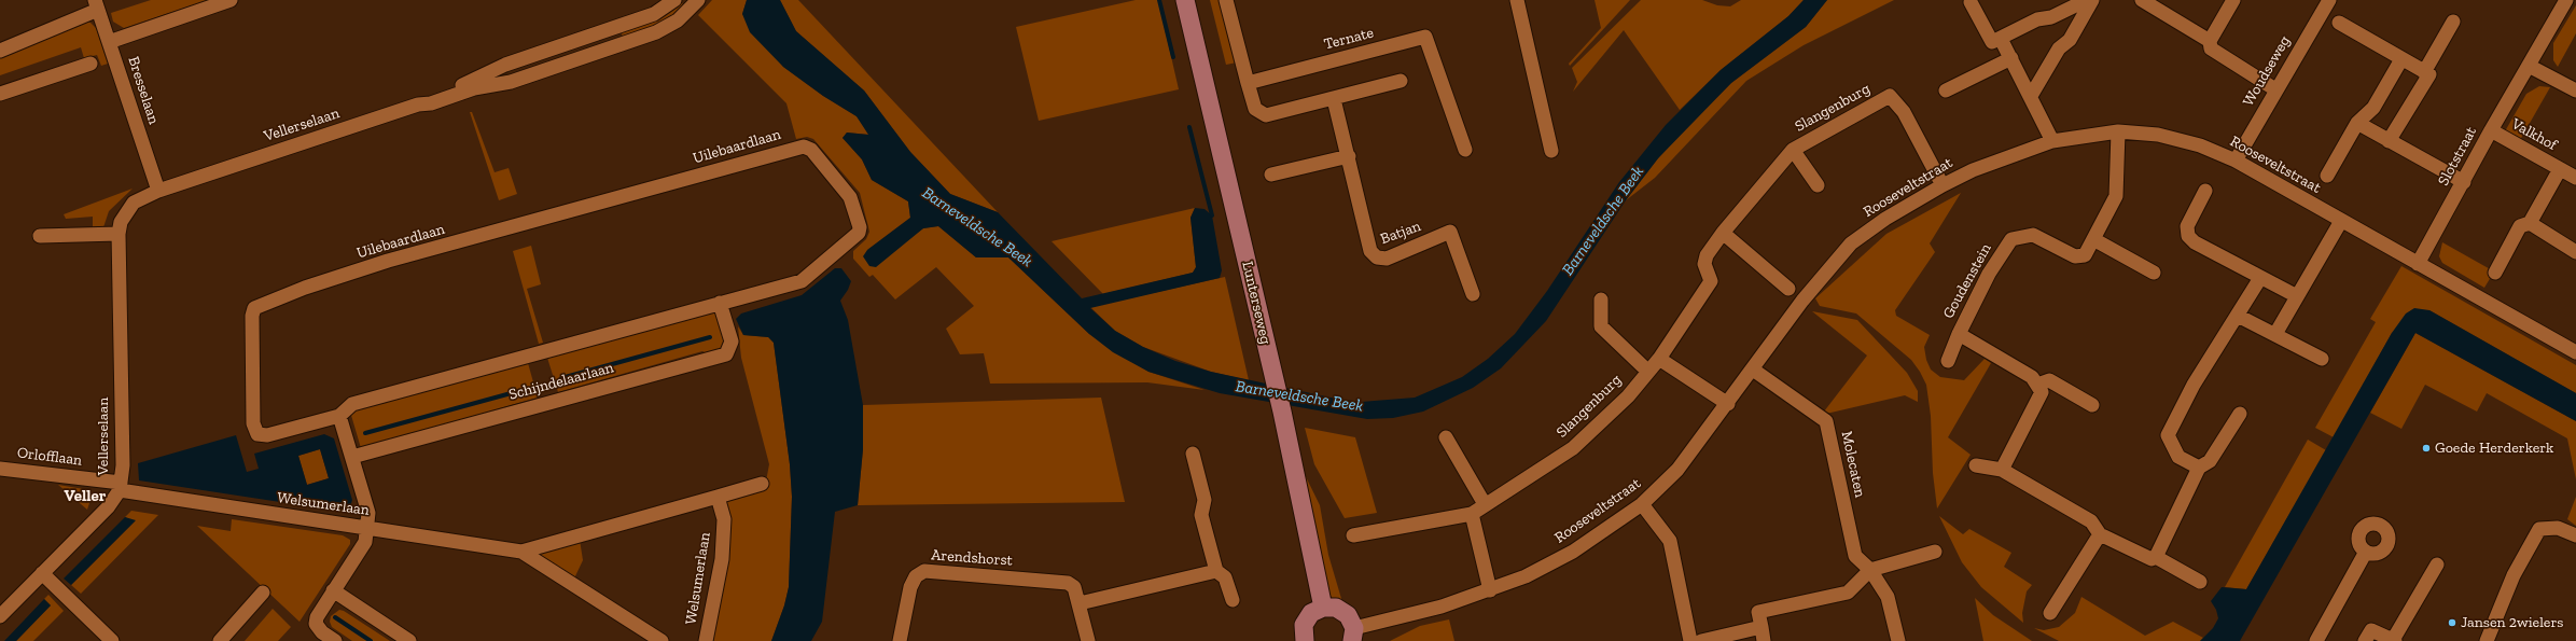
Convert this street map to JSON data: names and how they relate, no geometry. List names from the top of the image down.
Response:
{
  "streets": {
    "main road": ["Lunterseweg"],
    "street": [
      "Ternate",
      "Woudseweg",
      "Bresselaan",
      "Slangenburg",
      "Vellerselaan",
      "Valkhof",
      "Uilebaardlaan",
      "Slotstraat",
      "Rooseveltstraat",
      "Batjan",
      "Goudenstein",
      "Schijndelaarlaan",
      "Orlofflaan",
      "Molecaten",
      "Welsumerlaan",
      "Arendshorst"
    ]
  },
  "crossings": [
    ["Woudseweg", "Rooseveltstraat"],
    ["Bresselaan", "Vellerselaan"],
    ["Slangenburg", "Rooseveltstraat"],
    ["Vellerselaan", "Orlofflaan"],
    ["Vellerselaan", "Welsumerlaan"],
    ["Valkhof", "Slotstraat"],
    ["Uilebaardlaan", "Schijndelaarlaan"],
    ["Slotstraat", "Rooseveltstraat"],
    ["Rooseveltstraat", "Goudenstein"],
    ["Rooseveltstraat", "Molecaten"],
    ["Orlofflaan", "Welsumerlaan"]
  ],
  "districts": ["Veller"],
  "water": ["Barneveldsche Beek"],
  "places": ["Goede Herderkerk", "Jansen 2wielers"]
}
